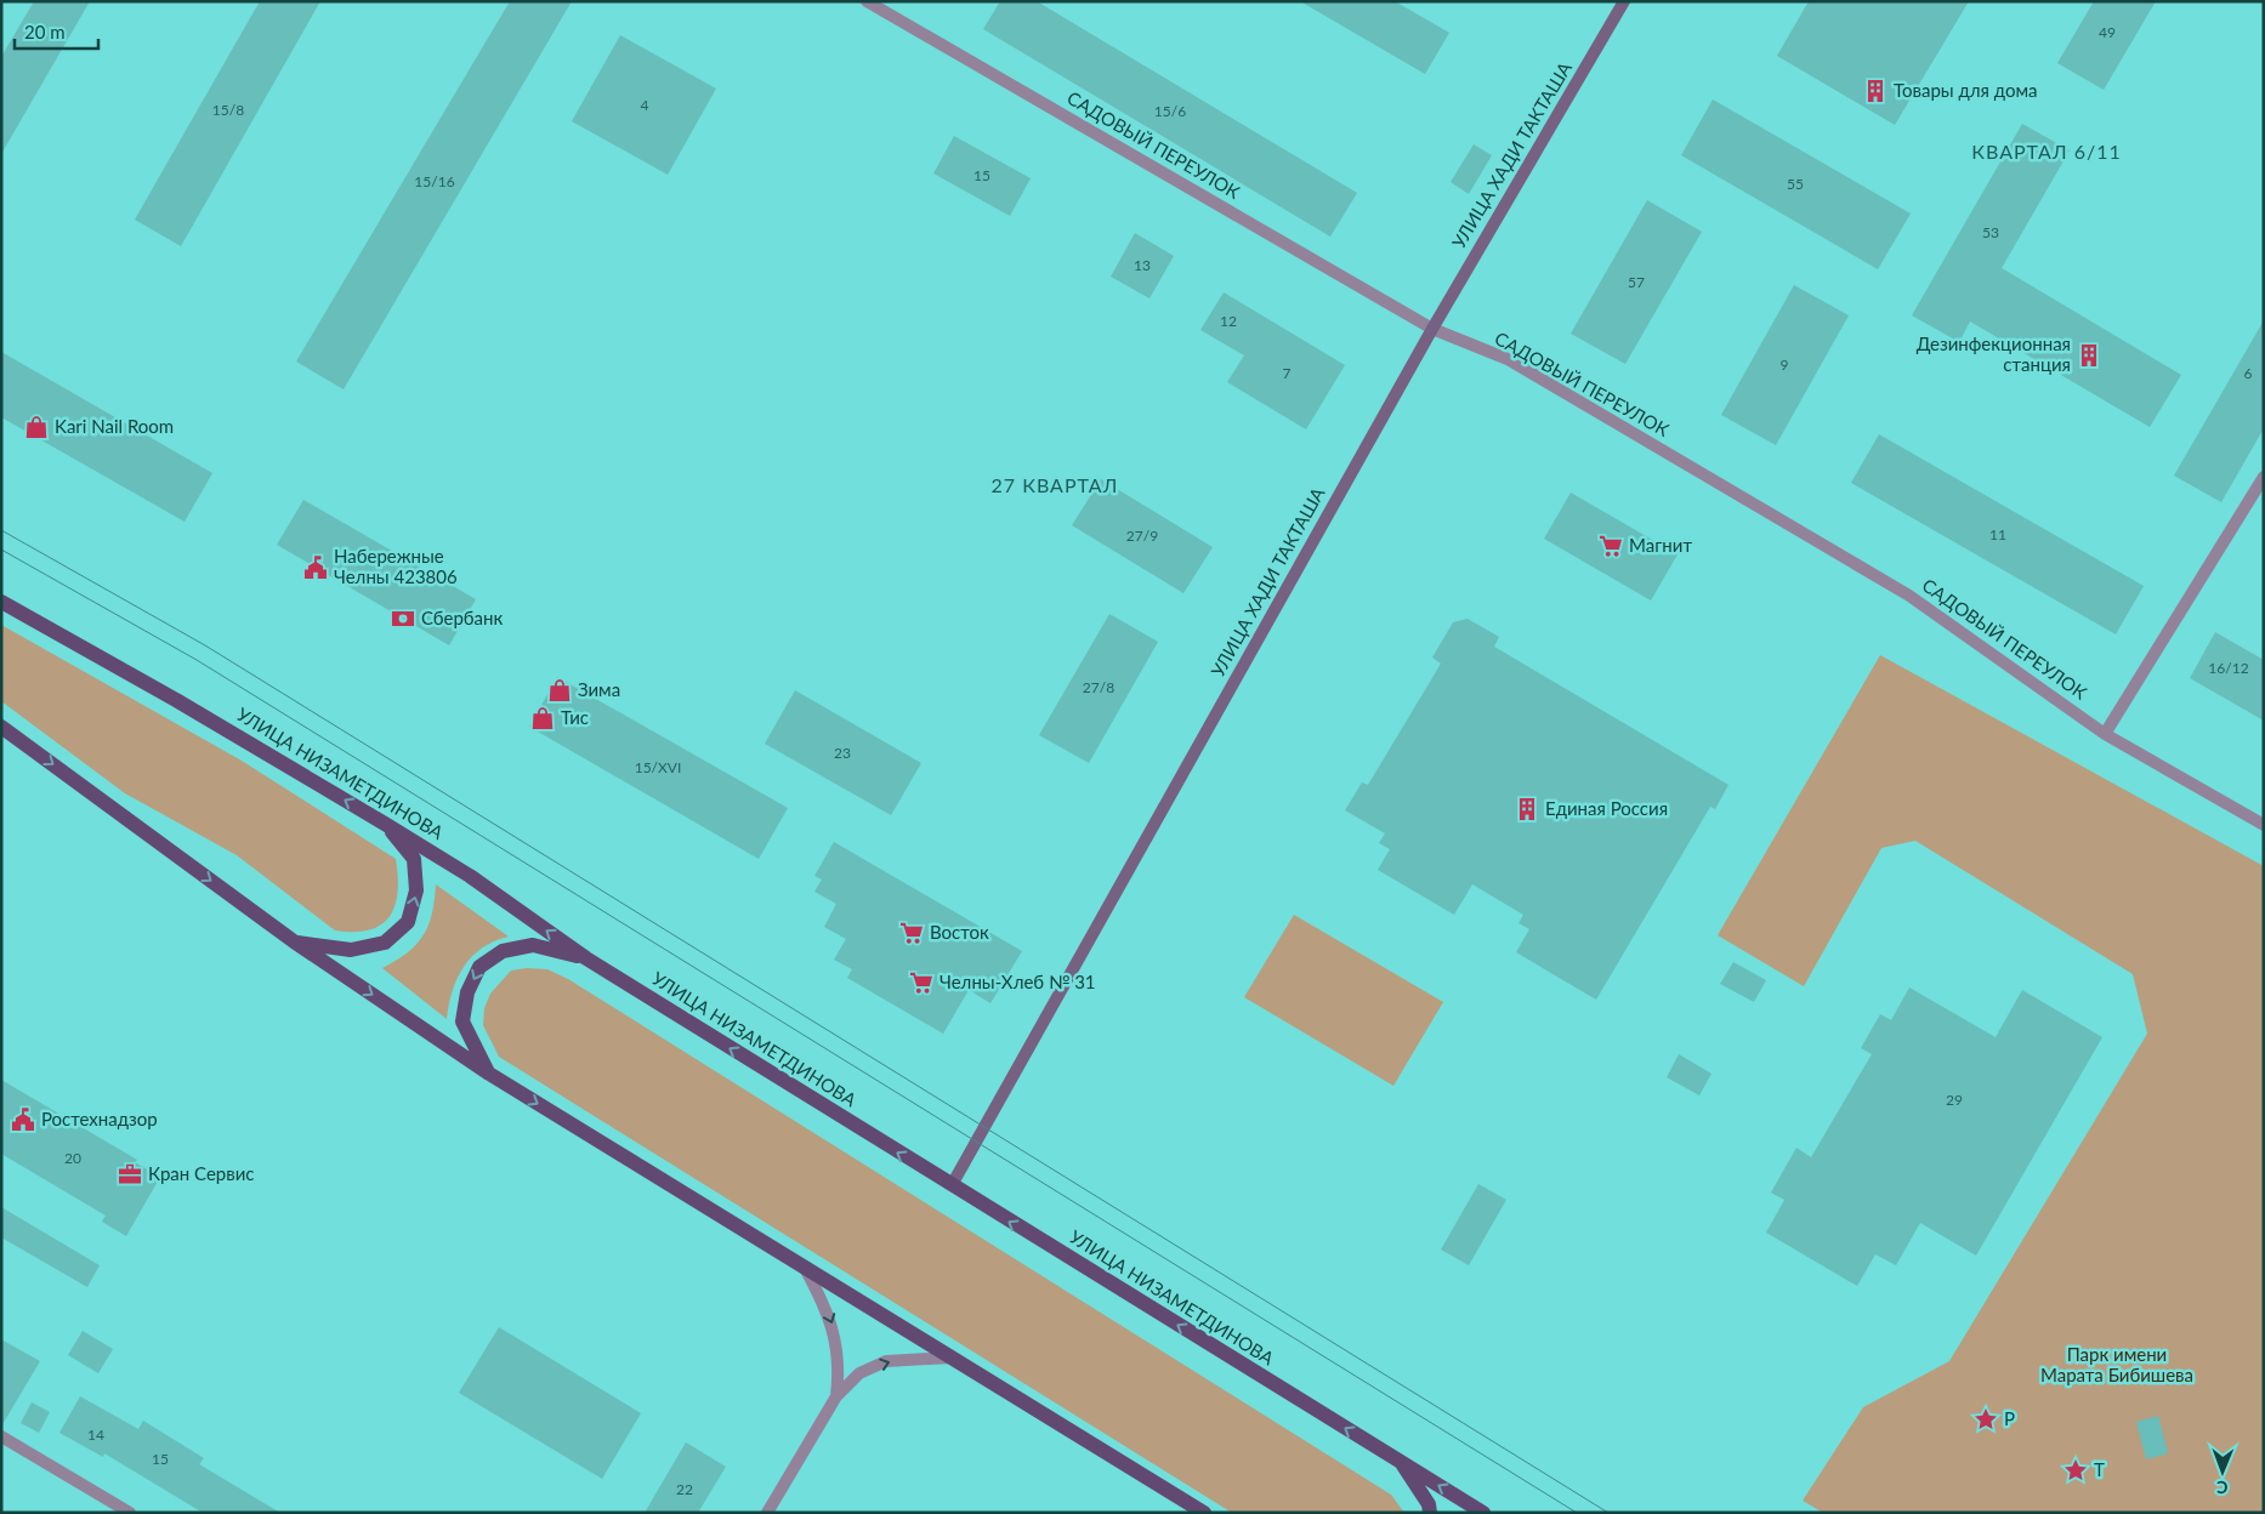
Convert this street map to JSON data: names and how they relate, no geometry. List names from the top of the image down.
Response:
{
  "streets": {
    "main road": ["УЛИЦА ХАДИ ТАКТАША", "УЛИЦА НИЗАМЕТДИНОВА"],
    "street": ["САДОВЫЙ ПЕРЕУЛОК"]
  },
  "crossings": [
    ["САДОВЫЙ ПЕРЕУЛОК", "УЛИЦА ХАДИ ТАКТАША"],
    ["УЛИЦА ХАДИ ТАКТАША", "УЛИЦА НИЗАМЕТДИНОВА"]
  ],
  "one_way": ["УЛИЦА НИЗАМЕТДИНОВА"],
  "districts": ["КВАРТАЛ 6/11", "27 КВАРТАЛ"],
  "parks": ["Парк имени Марата Бибишева"],
  "places": {
    "building": ["Товары для дома", "Дезинфекционная станция", "Единая Россия"],
    "shop": ["Kari Nail Room", "Зима", "Тис"],
    "supermarket": ["Магнит", "Восток", "Челны-Хлеб № 31"],
    "public building": ["Набережные Челны 423806", "Ростехнадзор"],
    "bank": ["Сбербанк"],
    "office": ["Кран Сервис"],
    "place": ["Р", "Т"]
  },
  "house_numbers": [
    "49",
    "4",
    "15/8",
    "15/6",
    "15",
    "15/16",
    "55",
    "53",
    "13",
    "57",
    "12",
    "9",
    "7",
    "6",
    "11",
    "27/9",
    "16/12",
    "27/8",
    "23",
    "15/XVI",
    "29",
    "20",
    "14",
    "15",
    "22"
  ],
  "scale_bar": "20 m",
  "north": "bottom"
}
